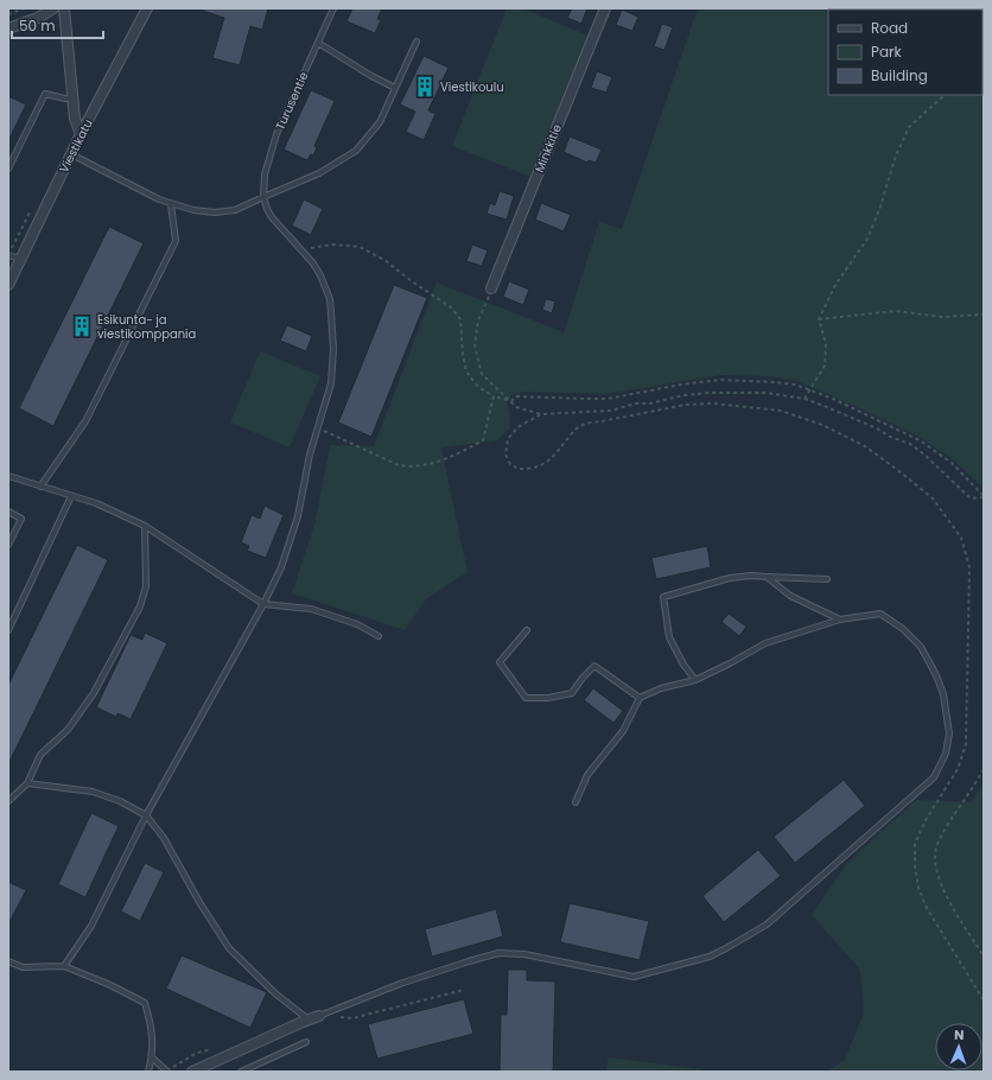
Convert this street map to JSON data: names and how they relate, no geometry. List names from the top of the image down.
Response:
{
  "streets": {
    "street": ["Viestikatu", "Minkkitie"],
    "lane": ["Turusentie"]
  },
  "places": {
    "building": ["Viestikoulu", "Esikunta- ja viestikomppania"]
  },
  "legend": ["Road", "Park", "Building"],
  "scale_bar": "50 m",
  "north": "top"
}
